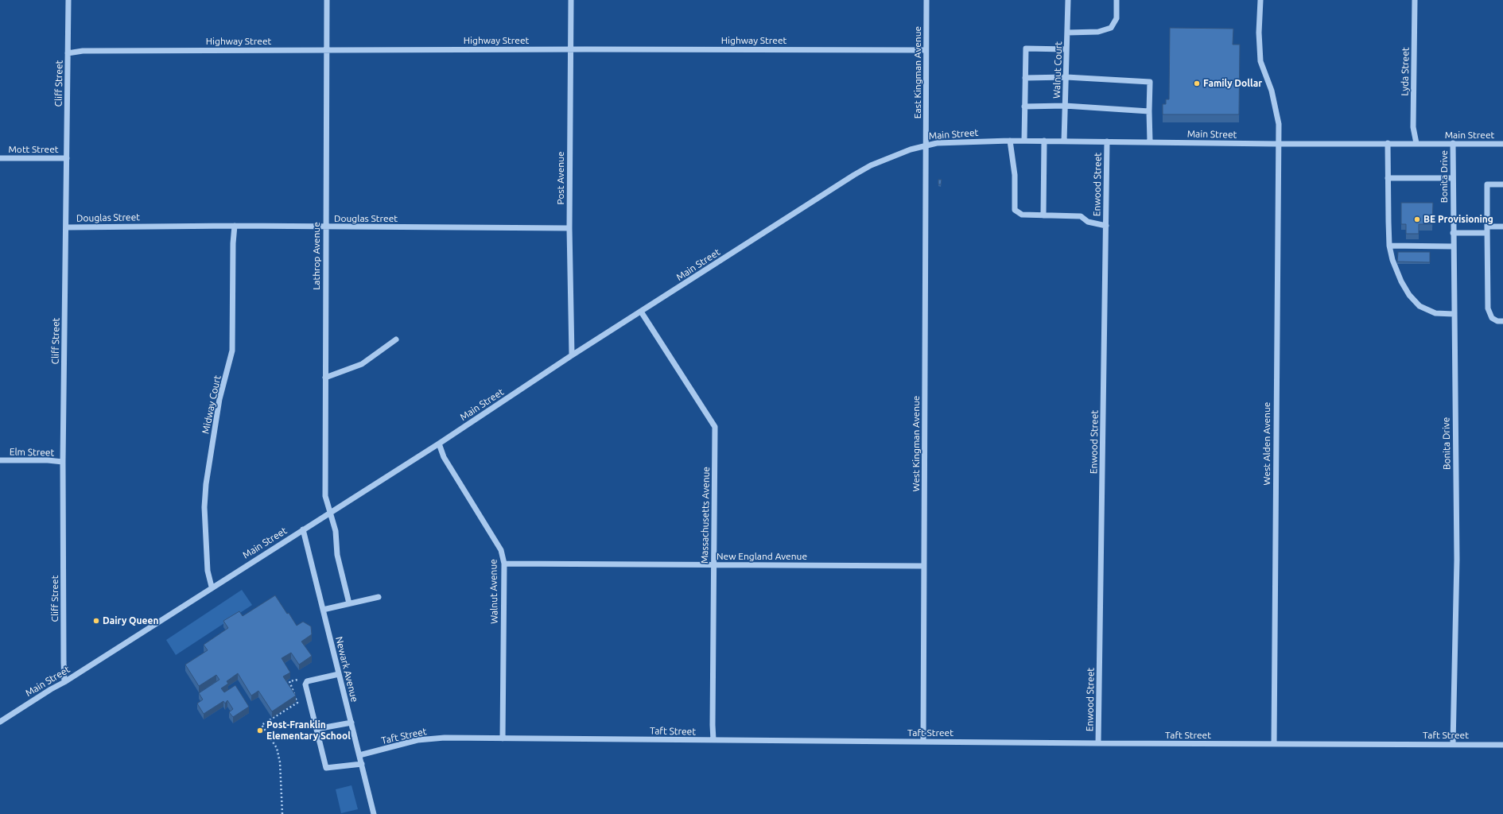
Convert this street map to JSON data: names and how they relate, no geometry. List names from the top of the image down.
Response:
{
  "streets": {
    "street": [
      "Highway Street",
      "Walnut Court",
      "Lyda Street",
      "East Kingman Avenue",
      "Cliff Street",
      "Main Street",
      "Mott Street",
      "Bonita Drive",
      "Post Avenue",
      "Enwood Street",
      "Douglas Street",
      "Lathrop Avenue",
      "Midway Court",
      "West Kingman Avenue",
      "West Alden Avenue",
      "Elm Street",
      "Massachusetts Avenue",
      "New England Avenue",
      "Walnut Avenue",
      "Newark Avenue",
      "Taft Street"
    ]
  },
  "crossings": [
    ["Highway Street", "East Kingman Avenue"],
    ["Highway Street", "Cliff Street"],
    ["Highway Street", "Post Avenue"],
    ["Highway Street", "Lathrop Avenue"],
    ["Walnut Court", "Main Street"],
    ["Lyda Street", "Main Street"],
    ["East Kingman Avenue", "Main Street"],
    ["East Kingman Avenue", "West Kingman Avenue"],
    ["Cliff Street", "Main Street"],
    ["Cliff Street", "Mott Street"],
    ["Cliff Street", "Douglas Street"],
    ["Cliff Street", "Elm Street"],
    ["Main Street", "Bonita Drive"],
    ["Main Street", "Post Avenue"],
    ["Main Street", "Enwood Street"],
    ["Main Street", "Lathrop Avenue"],
    ["Main Street", "Midway Court"],
    ["Main Street", "West Kingman Avenue"],
    ["Main Street", "West Alden Avenue"],
    ["Main Street", "Massachusetts Avenue"],
    ["Main Street", "Walnut Avenue"],
    ["Main Street", "Newark Avenue"],
    ["Bonita Drive", "Taft Street"],
    ["Post Avenue", "Douglas Street"],
    ["Enwood Street", "Taft Street"],
    ["Douglas Street", "Lathrop Avenue"],
    ["Douglas Street", "Midway Court"],
    ["West Kingman Avenue", "New England Avenue"],
    ["West Kingman Avenue", "Taft Street"],
    ["West Alden Avenue", "Taft Street"],
    ["Massachusetts Avenue", "New England Avenue"],
    ["Massachusetts Avenue", "Taft Street"],
    ["New England Avenue", "Walnut Avenue"],
    ["Walnut Avenue", "Taft Street"],
    ["Newark Avenue", "Taft Street"]
  ],
  "places": [
    "Family Dollar",
    "BE Provisioning",
    "Dairy Queen",
    "Post-Franklin Elementary School"
  ]
}
